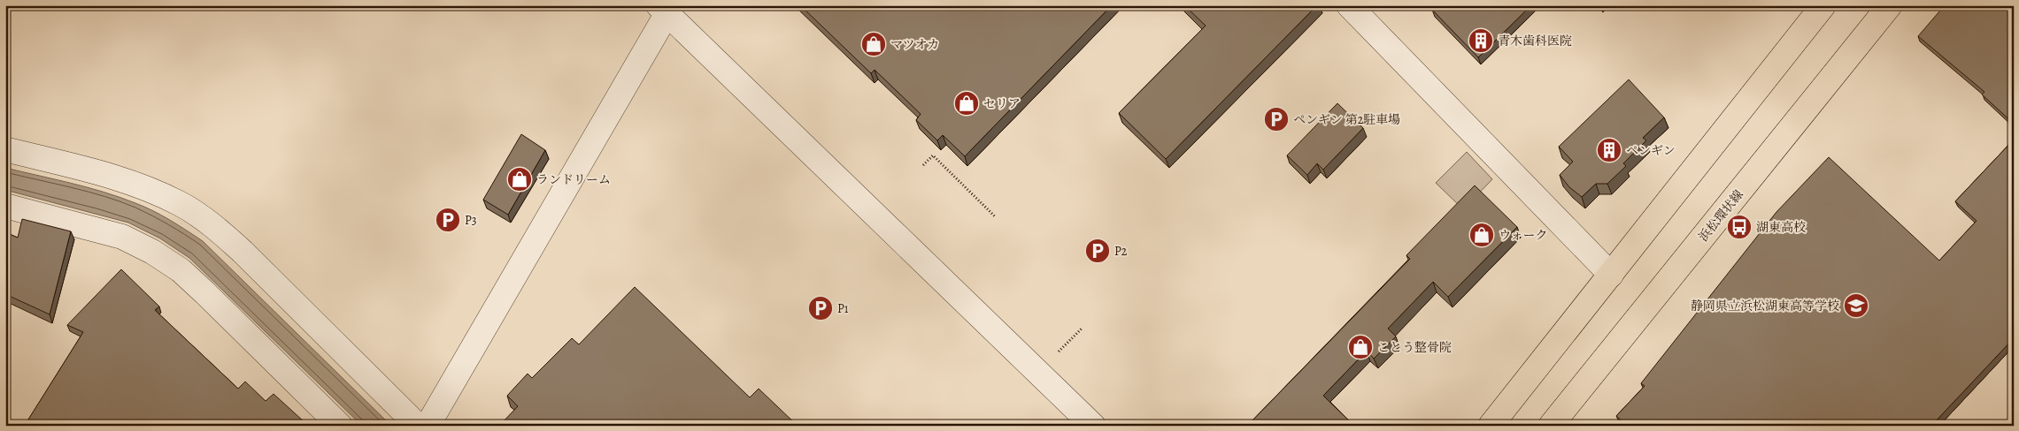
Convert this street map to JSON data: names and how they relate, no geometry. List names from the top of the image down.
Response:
{
  "streets": {
    "main road": ["浜松環状線"]
  },
  "places": {
    "building": ["青木歯科医院", "ペンギン"],
    "shop": [
      "マツオカ",
      "セリア",
      "ランドリーム",
      "ウォーク",
      "ことう整骨院"
    ],
    "parking": [
      "ペンギン 第2駐車場",
      "P3",
      "P2",
      "P1"
    ],
    "bus stop": ["湖東高校"],
    "school or university": ["静岡県立浜松湖東高等学校"]
  }
}
